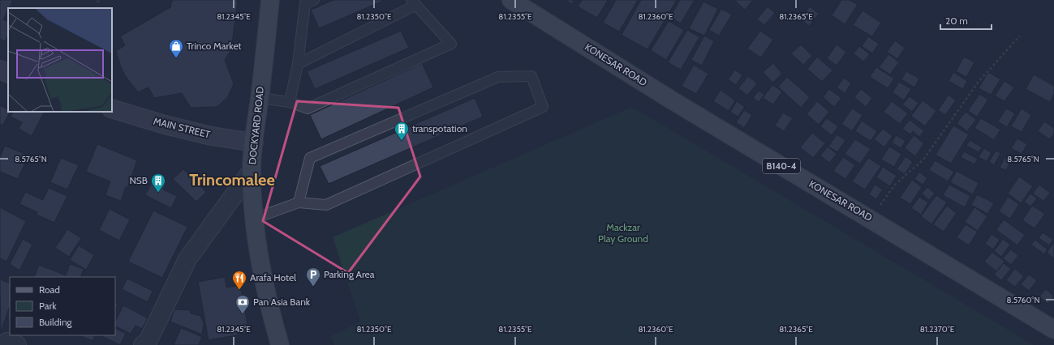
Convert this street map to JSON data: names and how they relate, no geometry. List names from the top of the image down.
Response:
{
  "streets": {
    "main road": [
      "KONESAR ROAD",
      "DOCKYARD ROAD",
      "MAIN STREET",
      "B140-4"
    ]
  },
  "crossings": [
    ["DOCKYARD ROAD", "MAIN STREET"]
  ],
  "districts": ["Trincomalee"],
  "parks": ["Mackzar Play Ground"],
  "places": {
    "shop": ["Trinco Market"],
    "building": ["transpotation", "NSB"],
    "parking": ["Parking Area"],
    "restaurant": ["Arafa Hotel"],
    "bank": ["Pan Asia Bank"]
  },
  "legend": ["Road", "Park", "Building"],
  "scale_bar": "20 m",
  "coordinates": [
    "81.2345°E",
    "81.2350°E",
    "81.2355°E",
    "81.2360°E",
    "81.2365°E",
    "8.5765°N",
    "8.5760°N",
    "81.2370°E"
  ]
}
